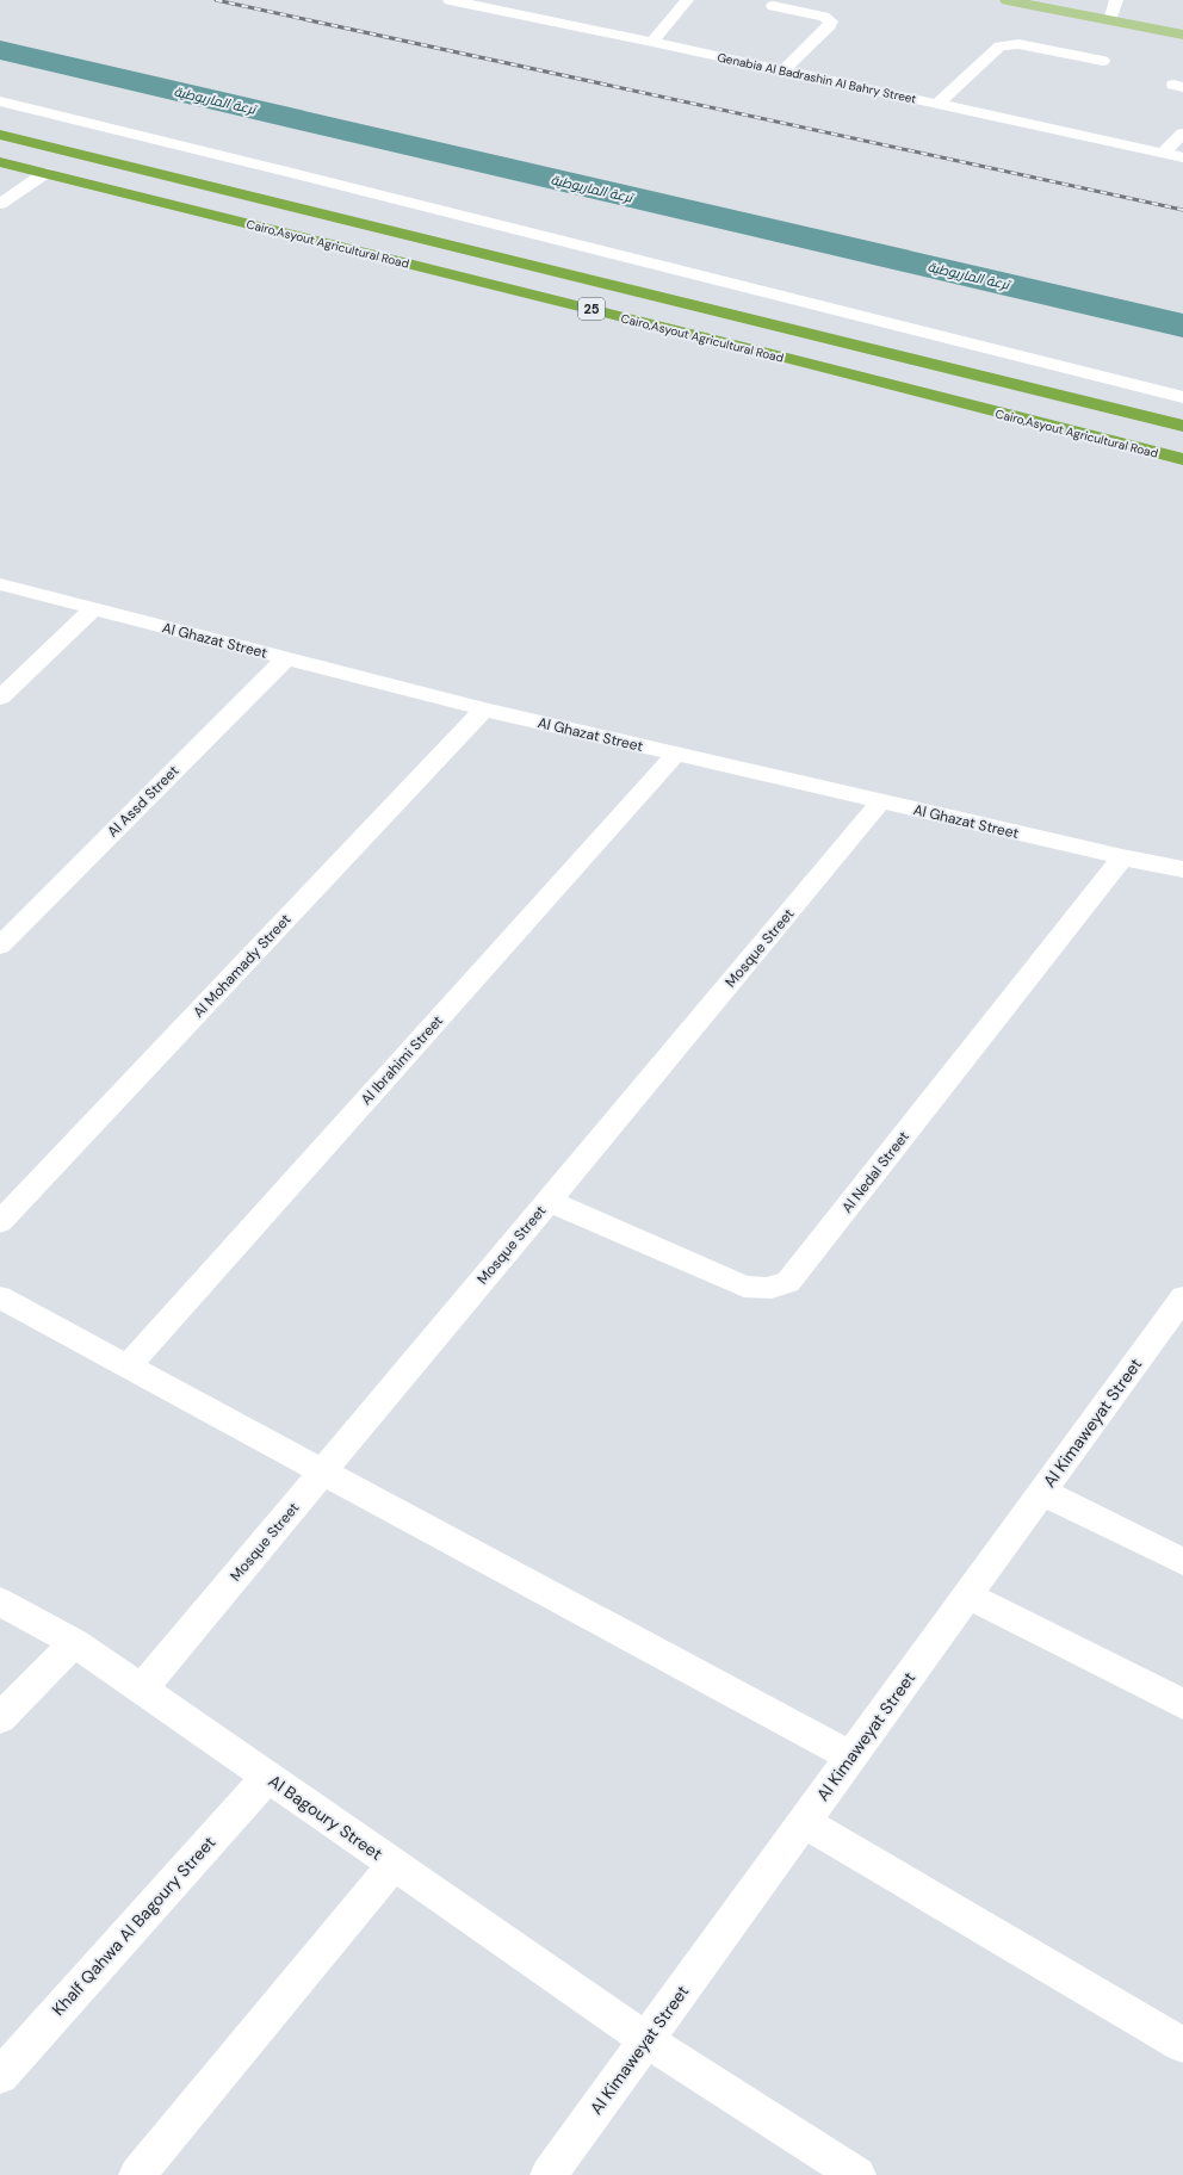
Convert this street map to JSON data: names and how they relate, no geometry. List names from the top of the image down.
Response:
{
  "streets": {
    "highway": ["Cairo,Asyout Agricultural Road", "25"],
    "street": [
      "Genabia Al Badrashin Al Bahry Street",
      "Al Ghazat Street",
      "Al Assd Street",
      "Mosque Street",
      "Al Mohamady Street",
      "Al Ibrahimi Street",
      "Al Nedal Street",
      "Al Kimaweyat Street",
      "Al Bagoury Street",
      "Khalf Qahwa Al Bagoury Street"
    ]
  },
  "crossings": [
    ["Al Ghazat Street", "Al Assd Street"],
    ["Al Ghazat Street", "Mosque Street"],
    ["Al Ghazat Street", "Al Mohamady Street"],
    ["Al Ghazat Street", "Al Ibrahimi Street"],
    ["Al Ghazat Street", "Al Nedal Street"],
    ["Mosque Street", "Al Nedal Street"],
    ["Mosque Street", "Al Bagoury Street"],
    ["Al Kimaweyat Street", "Al Bagoury Street"],
    ["Al Bagoury Street", "Khalf Qahwa Al Bagoury Street"]
  ],
  "water": ["ترعة الماريوطية"]
}
